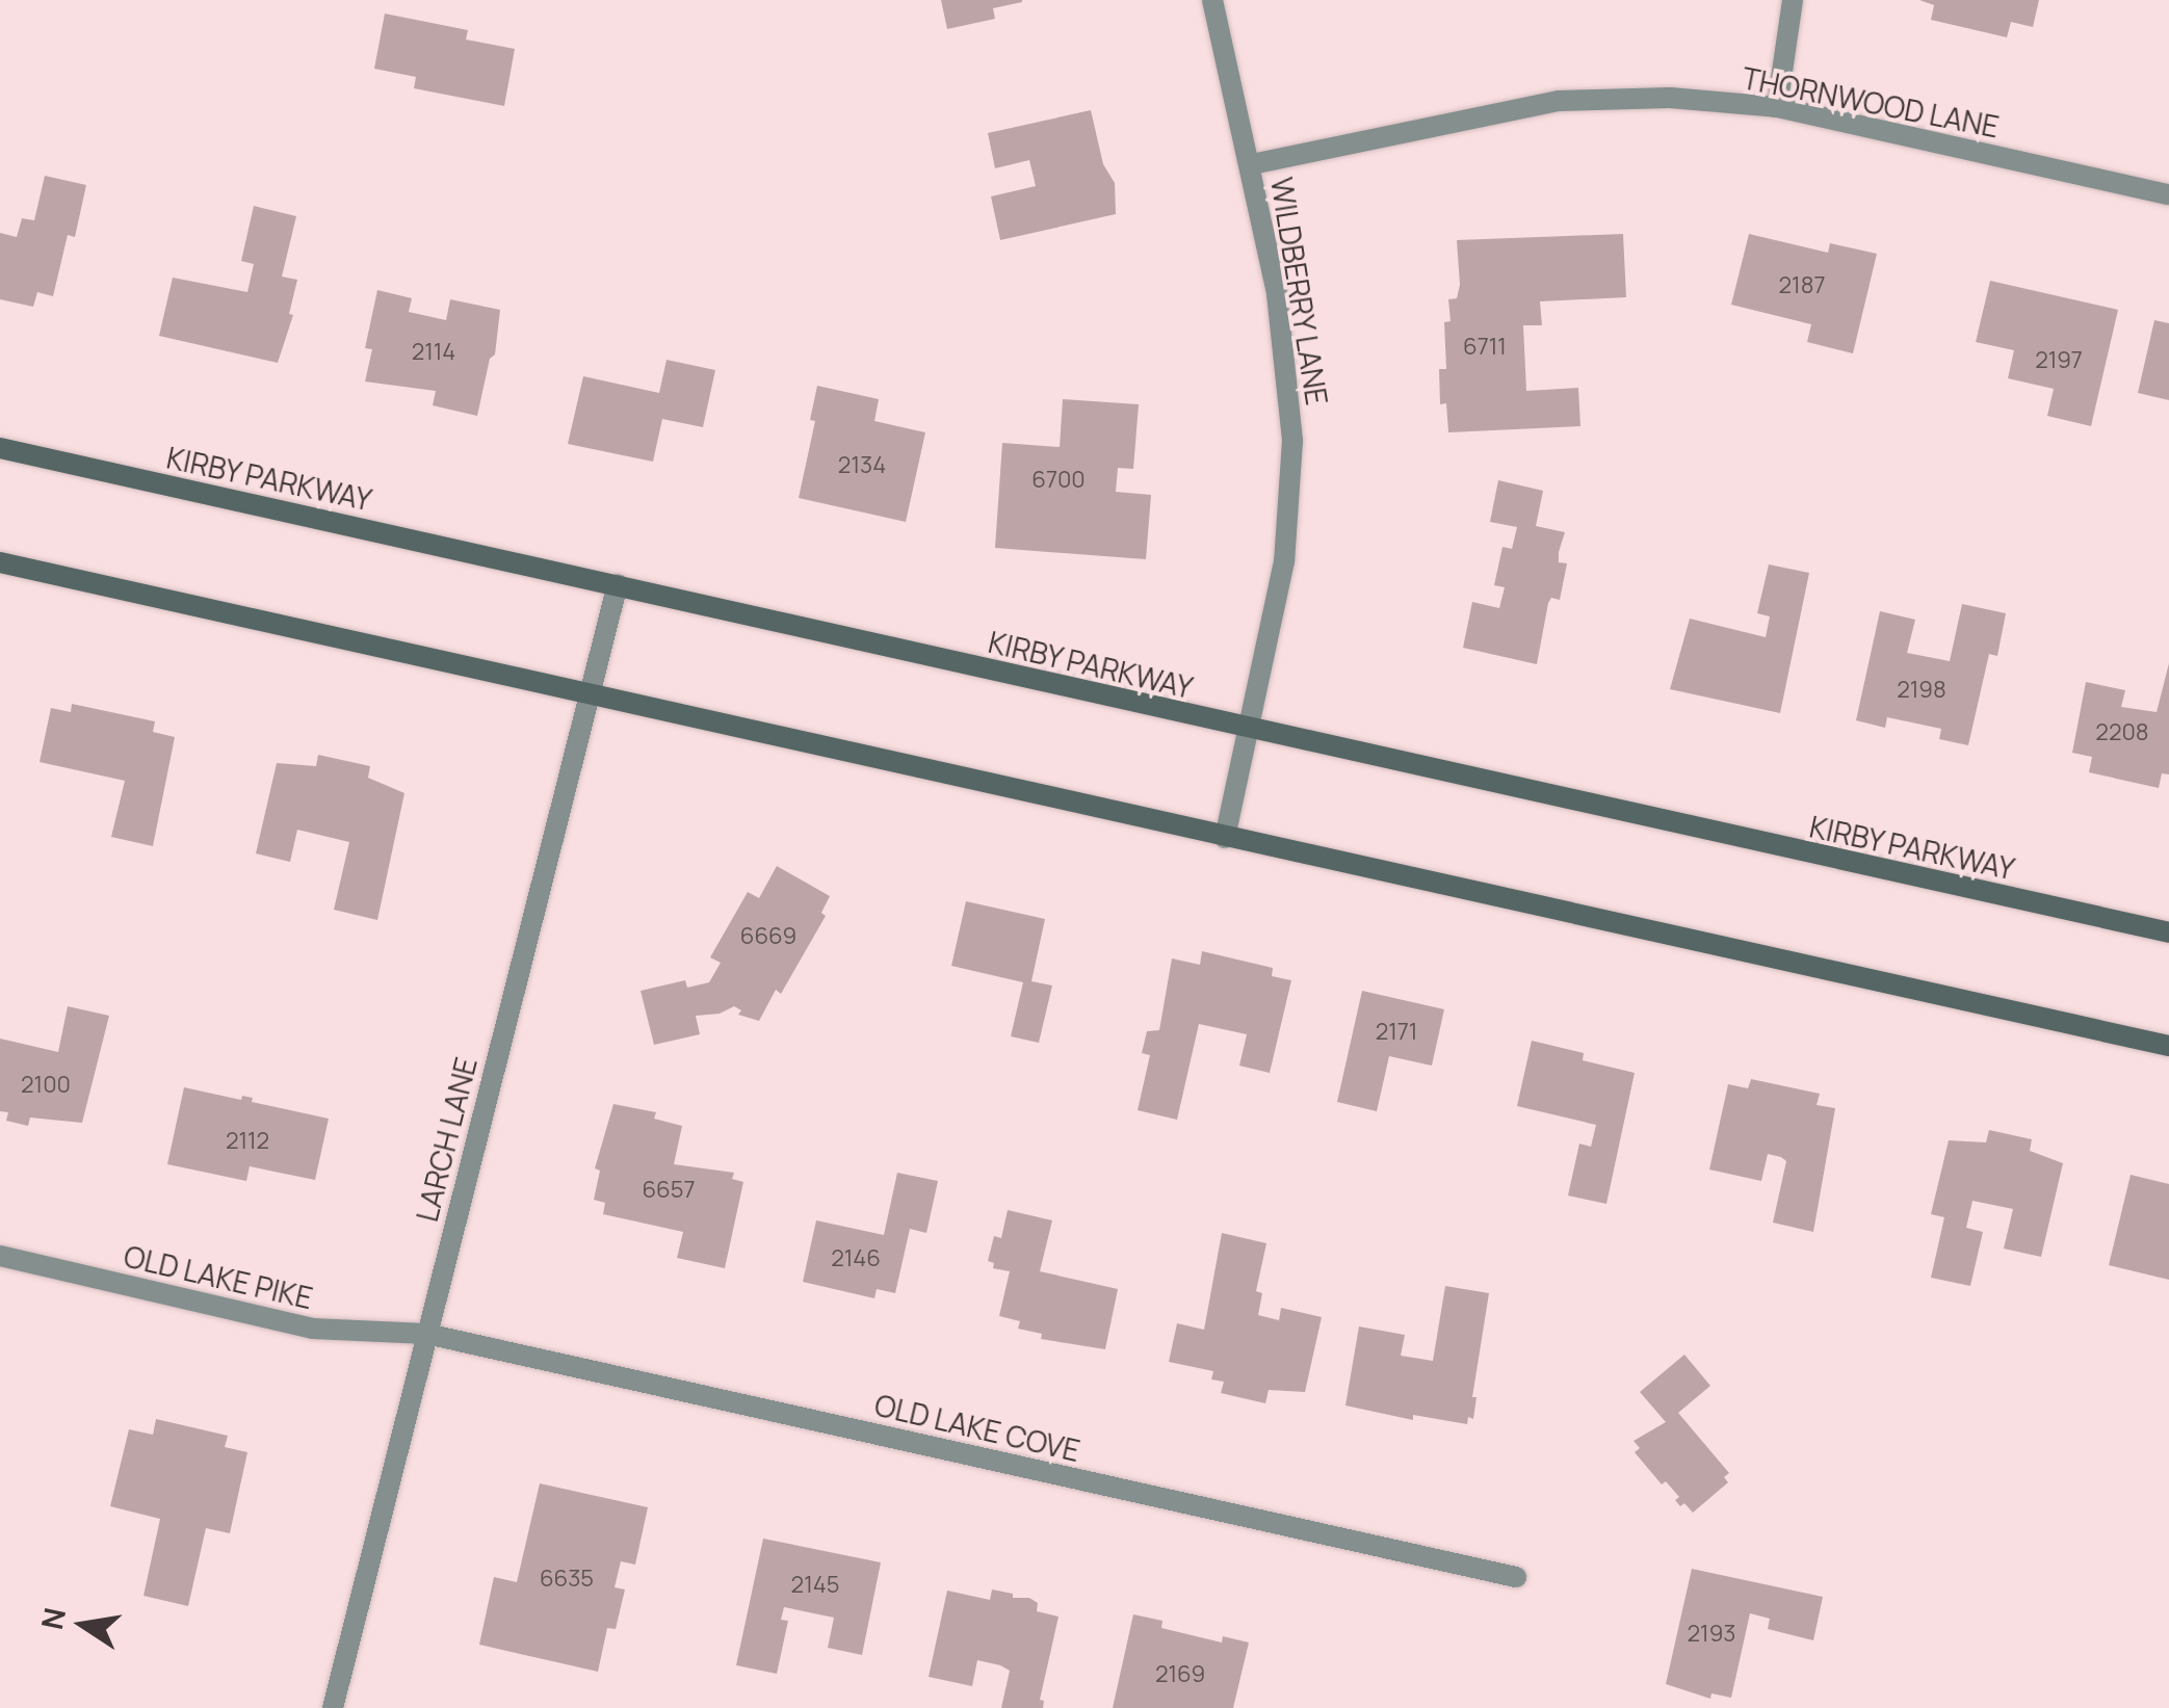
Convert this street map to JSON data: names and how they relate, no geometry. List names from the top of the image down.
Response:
{
  "streets": {
    "main road": ["KIRBY PARKWAY"],
    "street": [
      "THORNWOOD LANE",
      "WILDBERRY LANE",
      "LARCH LANE",
      "OLD LAKE PIKE",
      "OLD LAKE COVE"
    ]
  },
  "crossings": [
    ["THORNWOOD LANE", "WILDBERRY LANE"],
    ["WILDBERRY LANE", "KIRBY PARKWAY"],
    ["KIRBY PARKWAY", "LARCH LANE"],
    ["LARCH LANE", "OLD LAKE PIKE"],
    ["LARCH LANE", "OLD LAKE COVE"],
    ["OLD LAKE PIKE", "OLD LAKE COVE"]
  ],
  "house_numbers": [
    "2187",
    "6711",
    "2114",
    "2197",
    "2134",
    "6700",
    "2198",
    "2208",
    "6669",
    "2171",
    "2100",
    "2112",
    "6657",
    "2146",
    "6635",
    "2145",
    "2193",
    "2169"
  ],
  "north": "left"
}
